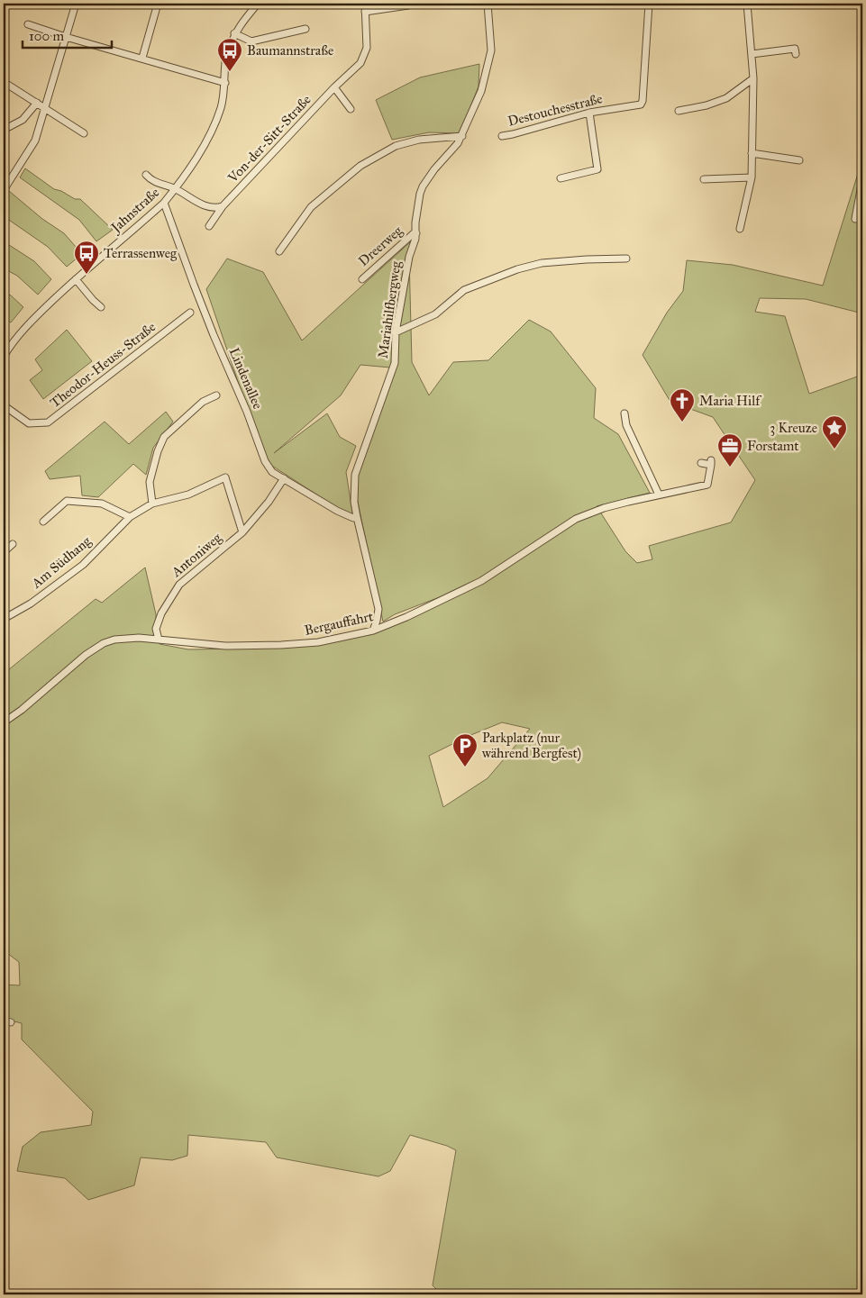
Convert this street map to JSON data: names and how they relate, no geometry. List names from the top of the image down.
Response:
{
  "streets": {
    "street": [
      "Destouchesstraße",
      "Von-der-Sitt-Straße",
      "Jahnstraße",
      "Dreerweg",
      "Mariahilfbergweg",
      "Theodor-Heuss-Straße",
      "Lindenallee",
      "Antoniweg",
      "Am Südhang",
      "Bergauffahrt"
    ]
  },
  "crossings": [
    ["Jahnstraße", "Lindenallee"],
    ["Dreerweg", "Mariahilfbergweg"],
    ["Mariahilfbergweg", "Lindenallee"],
    ["Mariahilfbergweg", "Bergauffahrt"],
    ["Lindenallee", "Antoniweg"],
    ["Antoniweg", "Am Südhang"],
    ["Antoniweg", "Bergauffahrt"]
  ],
  "places": {
    "bus stop": ["Baumannstraße", "Terrassenweg"],
    "church": ["Maria Hilf"],
    "place": ["3 Kreuze"],
    "office": ["Forstamt"],
    "parking": ["Parkplatz (nur während Bergfest)"]
  },
  "scale_bar": "100 m"
}
